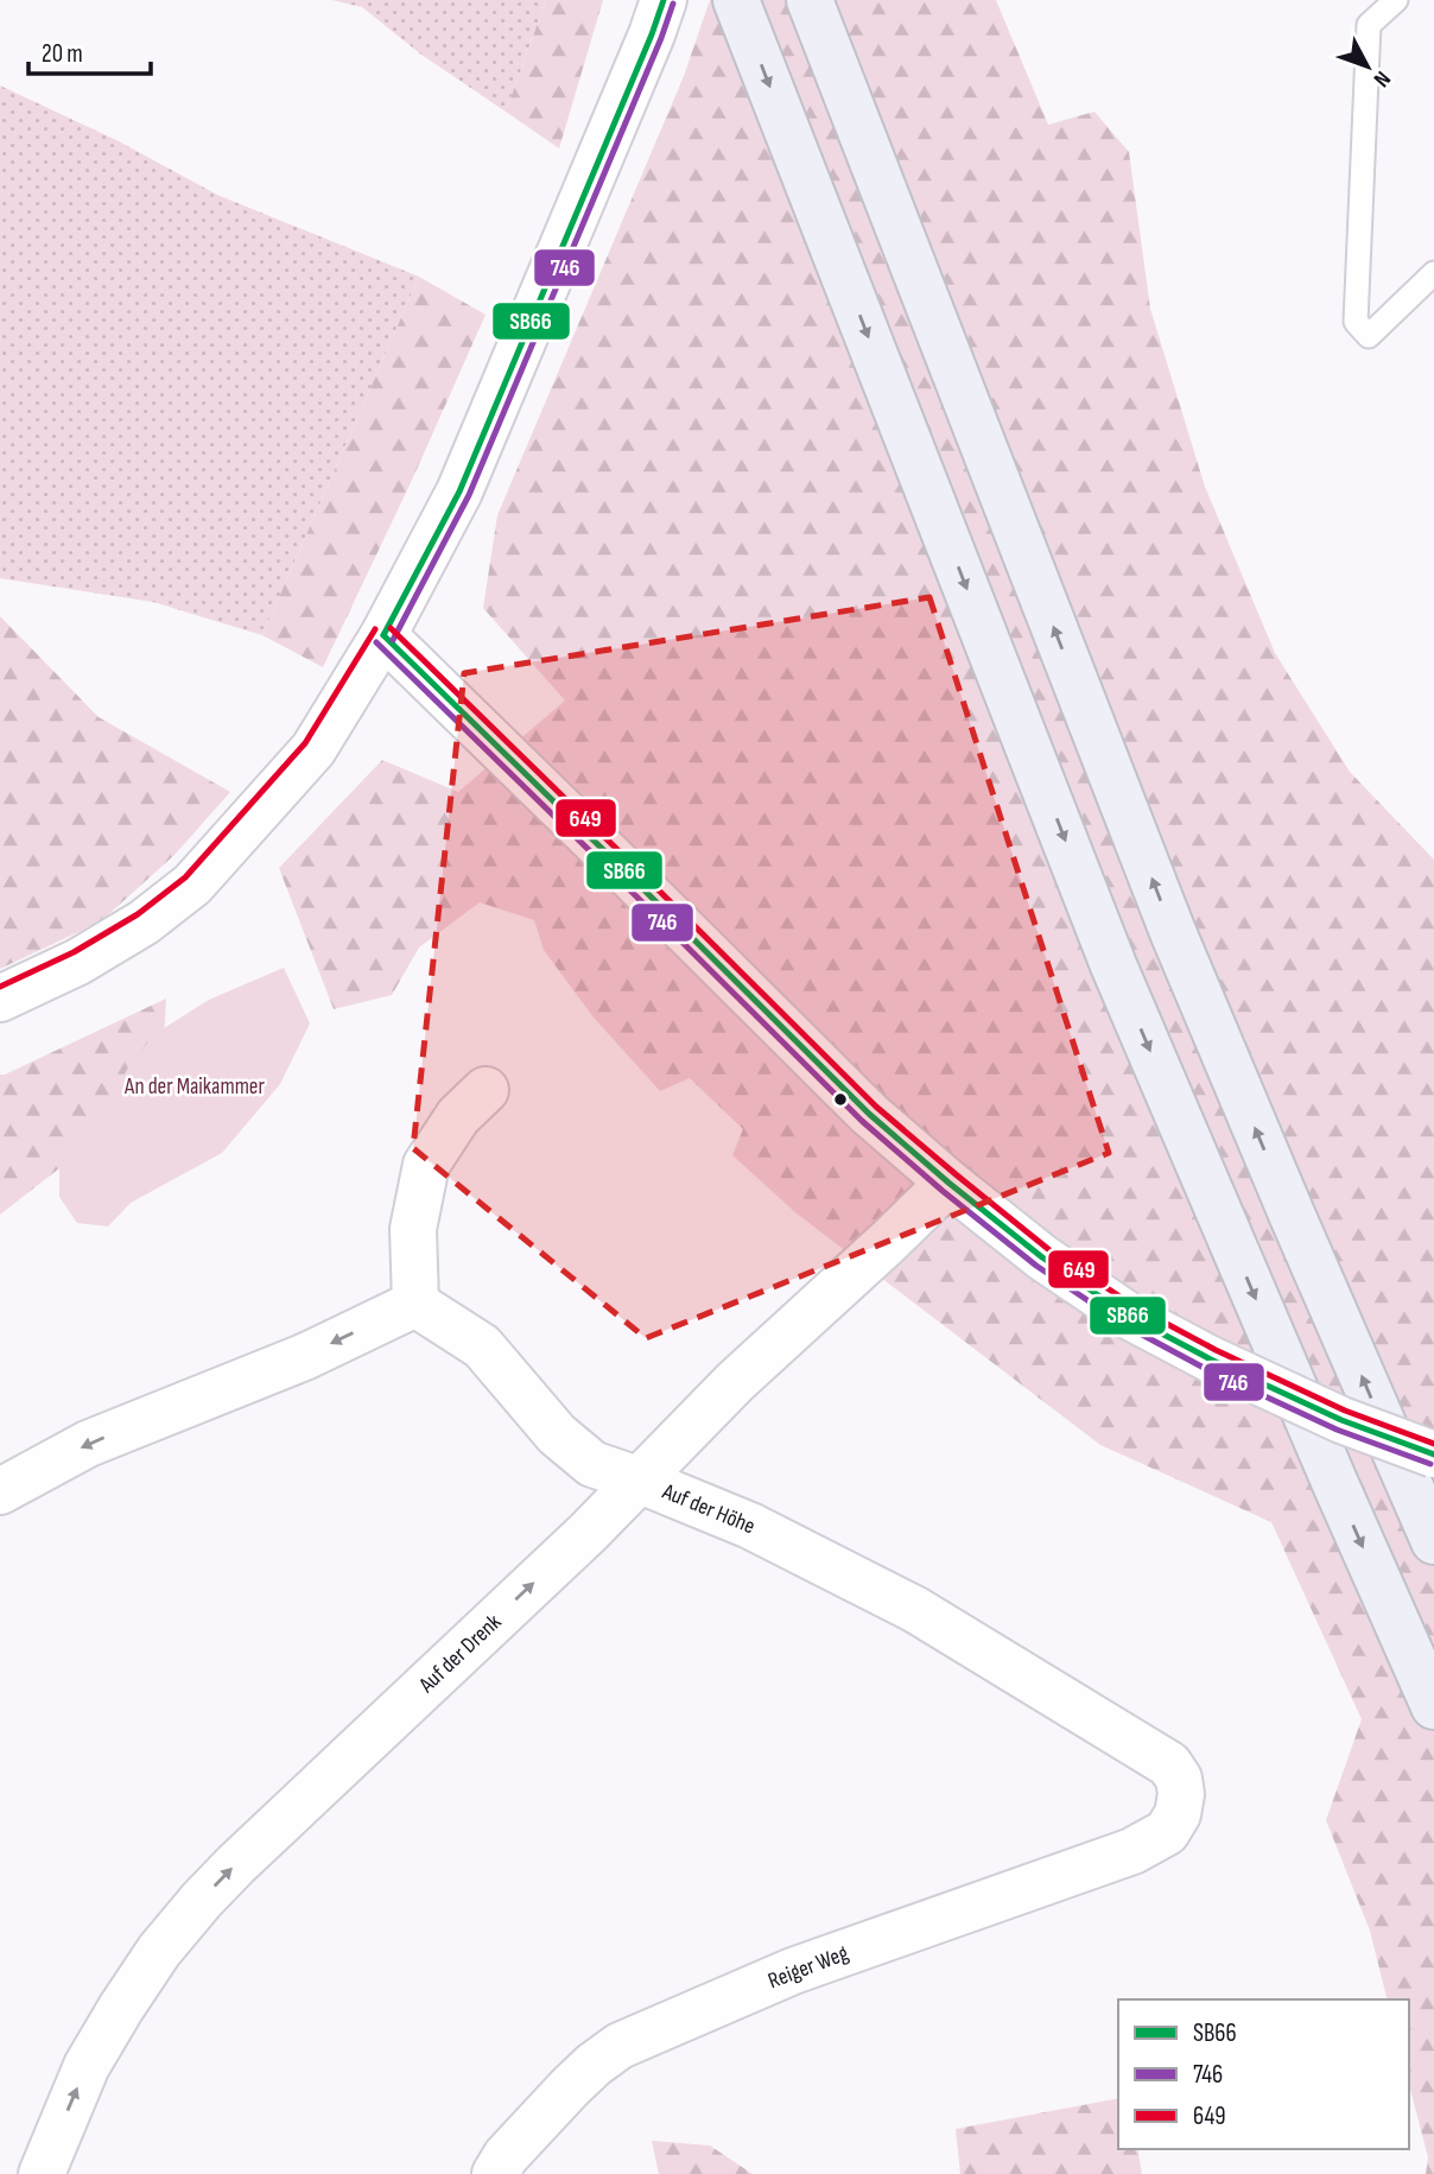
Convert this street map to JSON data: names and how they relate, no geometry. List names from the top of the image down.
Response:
{
  "streets": {
    "street": ["Auf der Höhe", "Auf der Drenk", "Reiger Weg"]
  },
  "crossings": [
    ["Auf der Höhe", "Auf der Drenk"],
    ["Auf der Höhe", "Reiger Weg"]
  ],
  "parks": ["An der Maikammer"],
  "lines": ["transit line SB66", "transit line 746", "transit line 649"],
  "legend": ["SB66", "746", "649"],
  "scale_bar": "20 m",
  "north": "bottom right"
}
